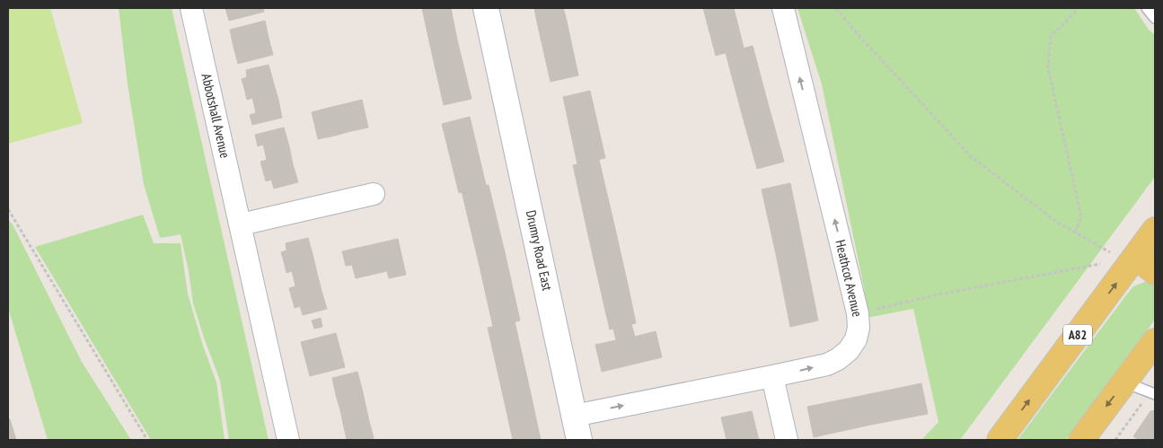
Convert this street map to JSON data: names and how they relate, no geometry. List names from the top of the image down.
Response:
{
  "streets": {
    "main road": ["A82"],
    "street": ["Abbotshall Avenue", "Drumry Road East", "Heathcot Avenue"]
  },
  "crossings": [
    ["Drumry Road East", "Heathcot Avenue"]
  ]
}
